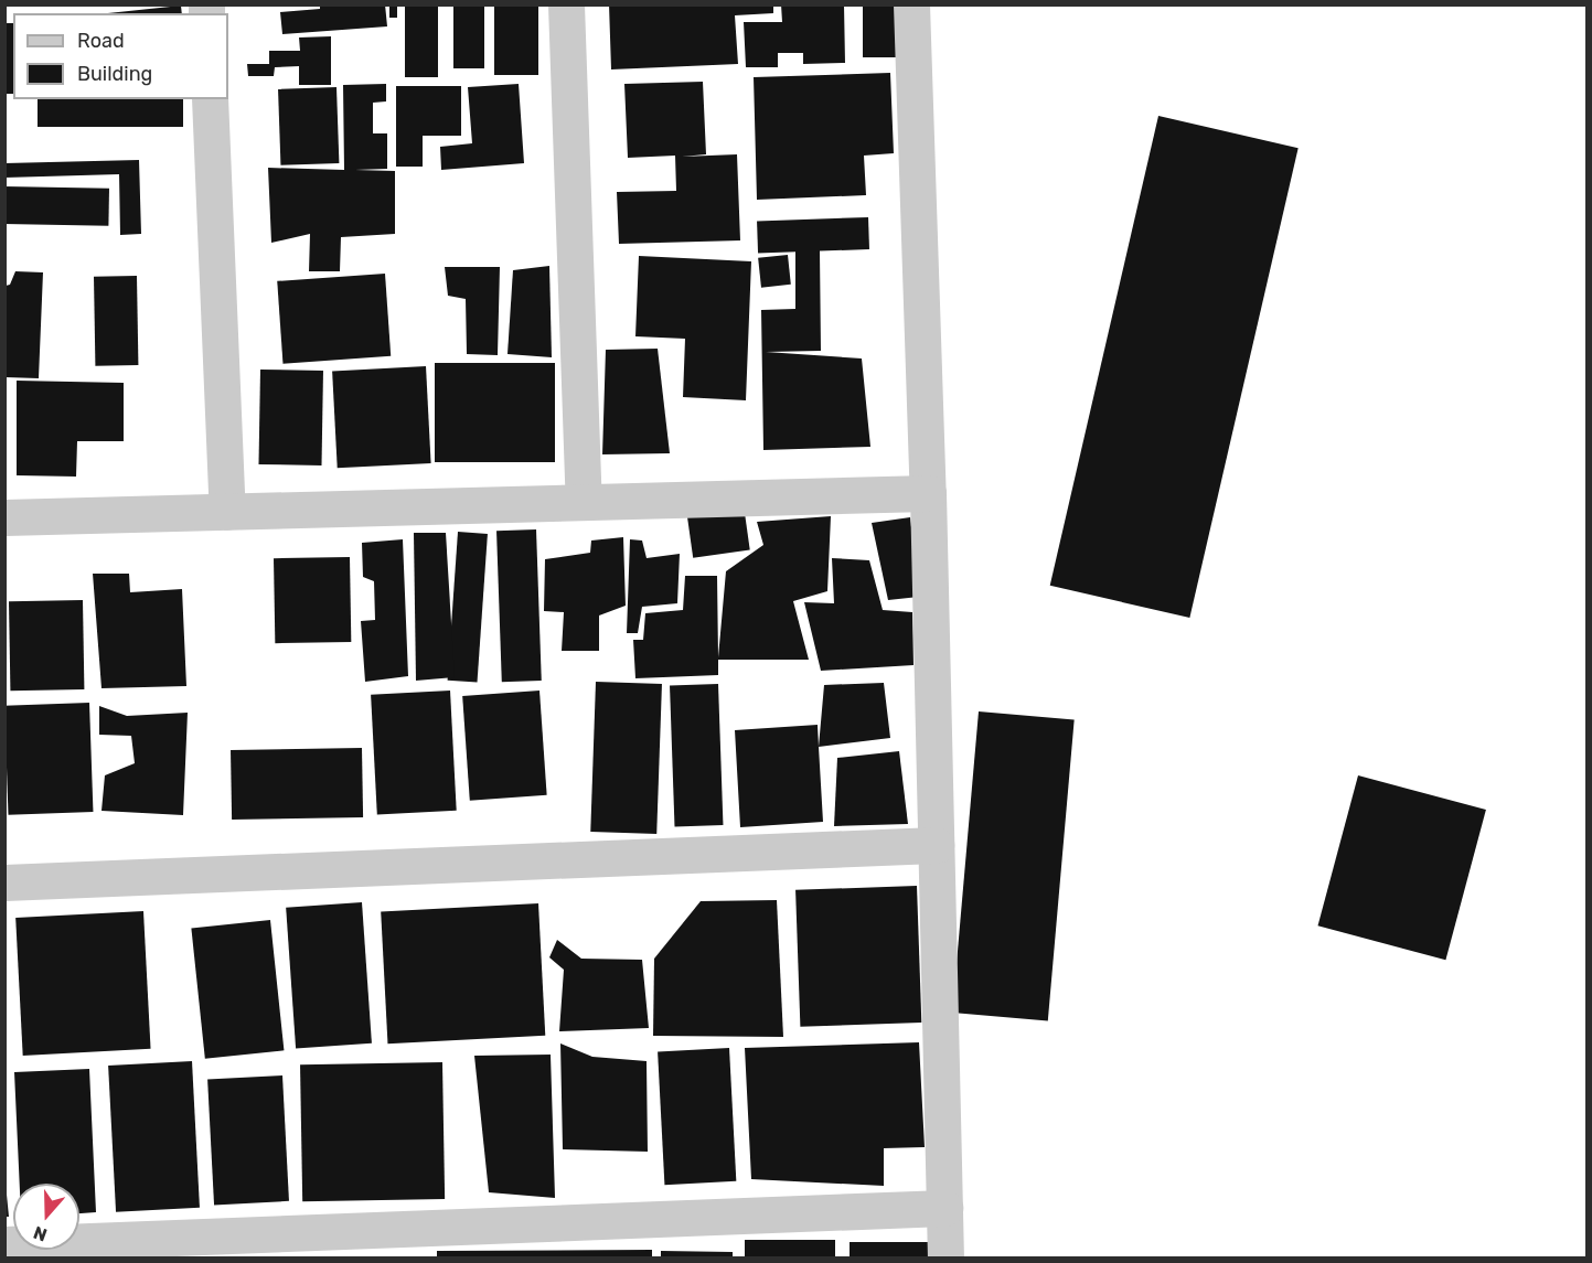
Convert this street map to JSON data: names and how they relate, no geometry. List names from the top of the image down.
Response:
{
  "legend": ["Road", "Building"],
  "north": "bottom"
}
